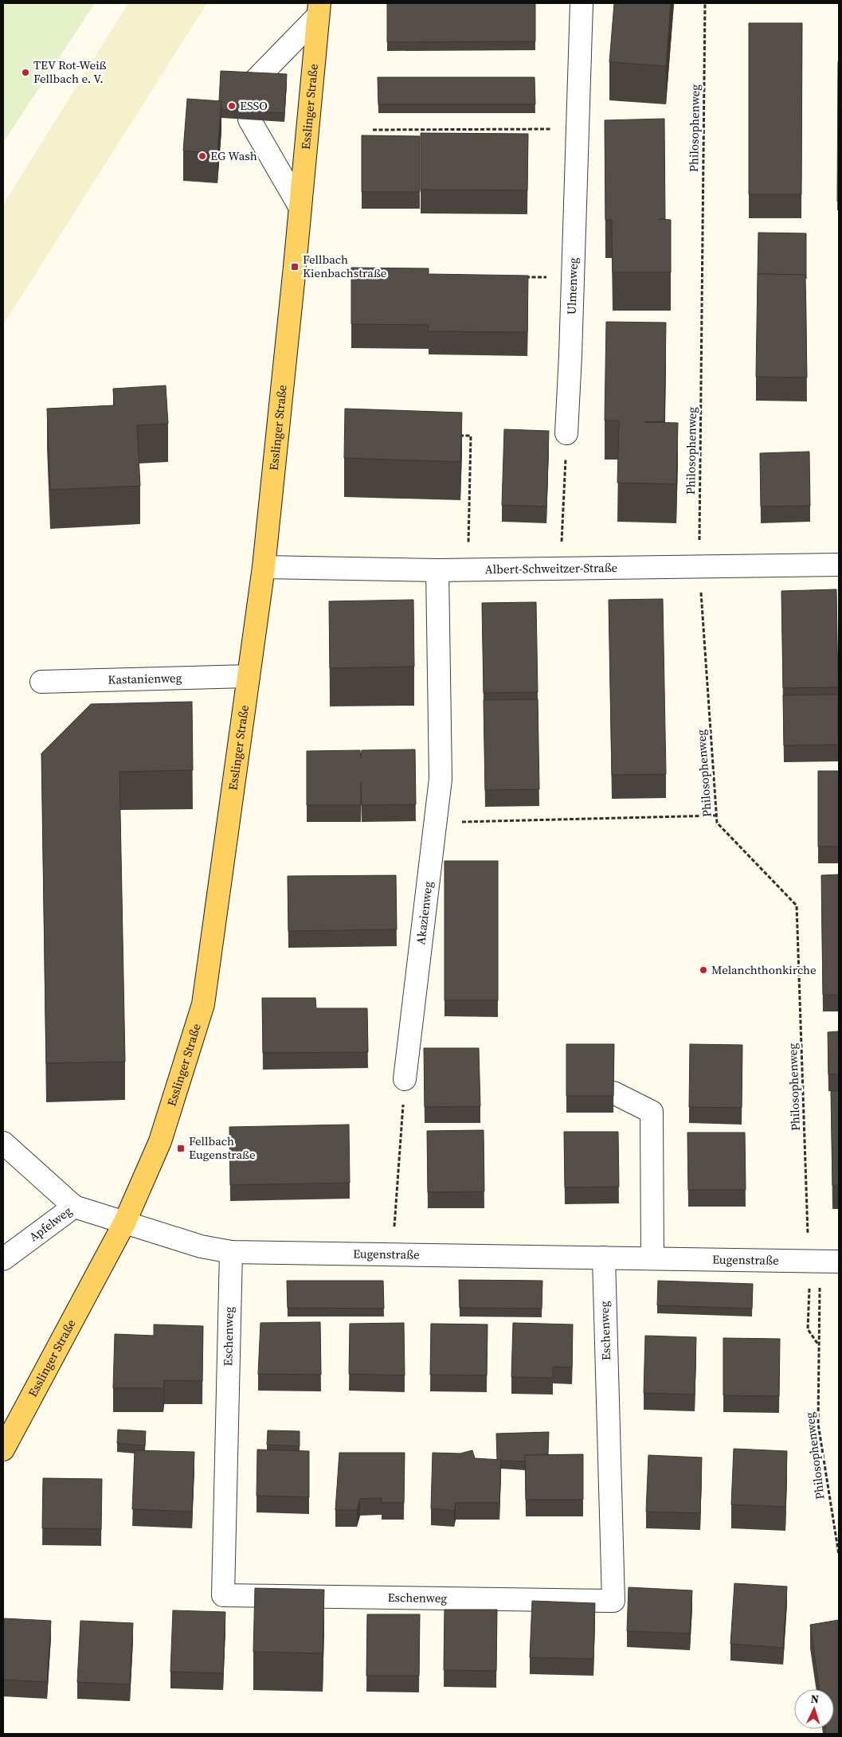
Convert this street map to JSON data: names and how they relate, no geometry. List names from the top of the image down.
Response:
{
  "streets": {
    "main road": ["Esslinger Straße"],
    "street": [
      "Ulmenweg",
      "Albert-Schweitzer-Straße",
      "Kastanienweg",
      "Akazienweg",
      "Apfelweg",
      "Eugenstraße",
      "Eschenweg"
    ],
    "path": ["Philosophenweg"]
  },
  "crossings": [
    ["Esslinger Straße", "Albert-Schweitzer-Straße"],
    ["Esslinger Straße", "Kastanienweg"],
    ["Esslinger Straße", "Apfelweg"],
    ["Esslinger Straße", "Eugenstraße"],
    ["Philosophenweg", "Albert-Schweitzer-Straße"],
    ["Philosophenweg", "Eugenstraße"],
    ["Albert-Schweitzer-Straße", "Akazienweg"],
    ["Apfelweg", "Eugenstraße"],
    ["Eugenstraße", "Eschenweg"]
  ],
  "places": {
    "other": [
      "TEV Rot-Weiß Fellbach e. V.",
      "ESSO",
      "EG Wash",
      "Melanchthonkirche"
    ],
    "transit": ["Fellbach Kienbachstraße", "Fellbach Eugenstraße"]
  },
  "north": "top"
}
